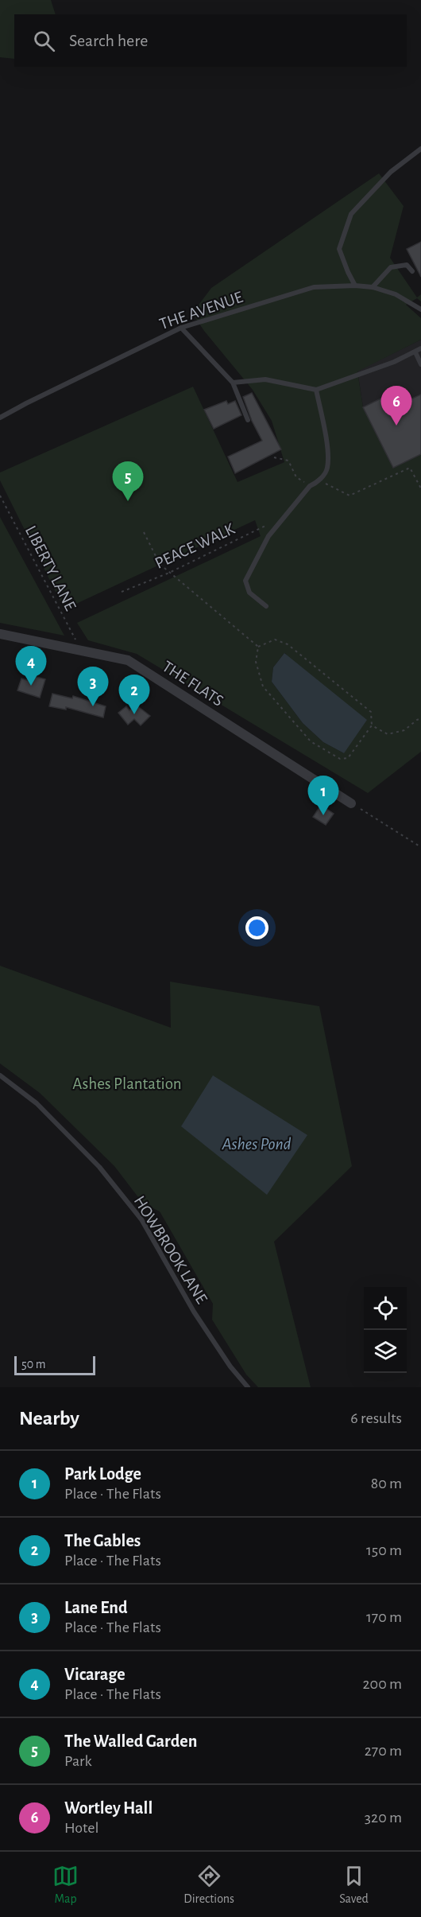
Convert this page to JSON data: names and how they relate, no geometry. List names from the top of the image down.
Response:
{
  "streets": {
    "street": ["THE FLATS"],
    "lane": ["THE AVENUE", "HOWBROOK LANE"],
    "path": ["PEACE WALK", "LIBERTY LANE"]
  },
  "crossings": [
    ["LIBERTY LANE", "THE FLATS"]
  ],
  "water": ["Ashes Pond"],
  "parks": ["Ashes Plantation"],
  "scale_bar": "50 m",
  "page": {
    "search": "Search here",
    "pins": [
      "6",
      "5",
      "4",
      "3",
      "2",
      "1"
    ],
    "scale": "50 m",
    "heading": ["Nearby", "6 results"],
    "list": [
      {
        "mark": "1",
        "name": "Park Lodge",
        "note": "Place · The Flats",
        "value": "80 m"
      },
      {
        "mark": "2",
        "name": "The Gables",
        "note": "Place · The Flats",
        "value": "150 m"
      },
      {
        "mark": "3",
        "name": "Lane End",
        "note": "Place · The Flats",
        "value": "170 m"
      },
      {
        "mark": "4",
        "name": "Vicarage",
        "note": "Place · The Flats",
        "value": "200 m"
      },
      {
        "mark": "5",
        "name": "The Walled Garden",
        "note": "Park",
        "value": "270 m"
      },
      {
        "mark": "6",
        "name": "Wortley Hall",
        "note": "Hotel",
        "value": "320 m"
      }
    ],
    "nav": ["Map", "Directions", "Saved"]
  }
}
